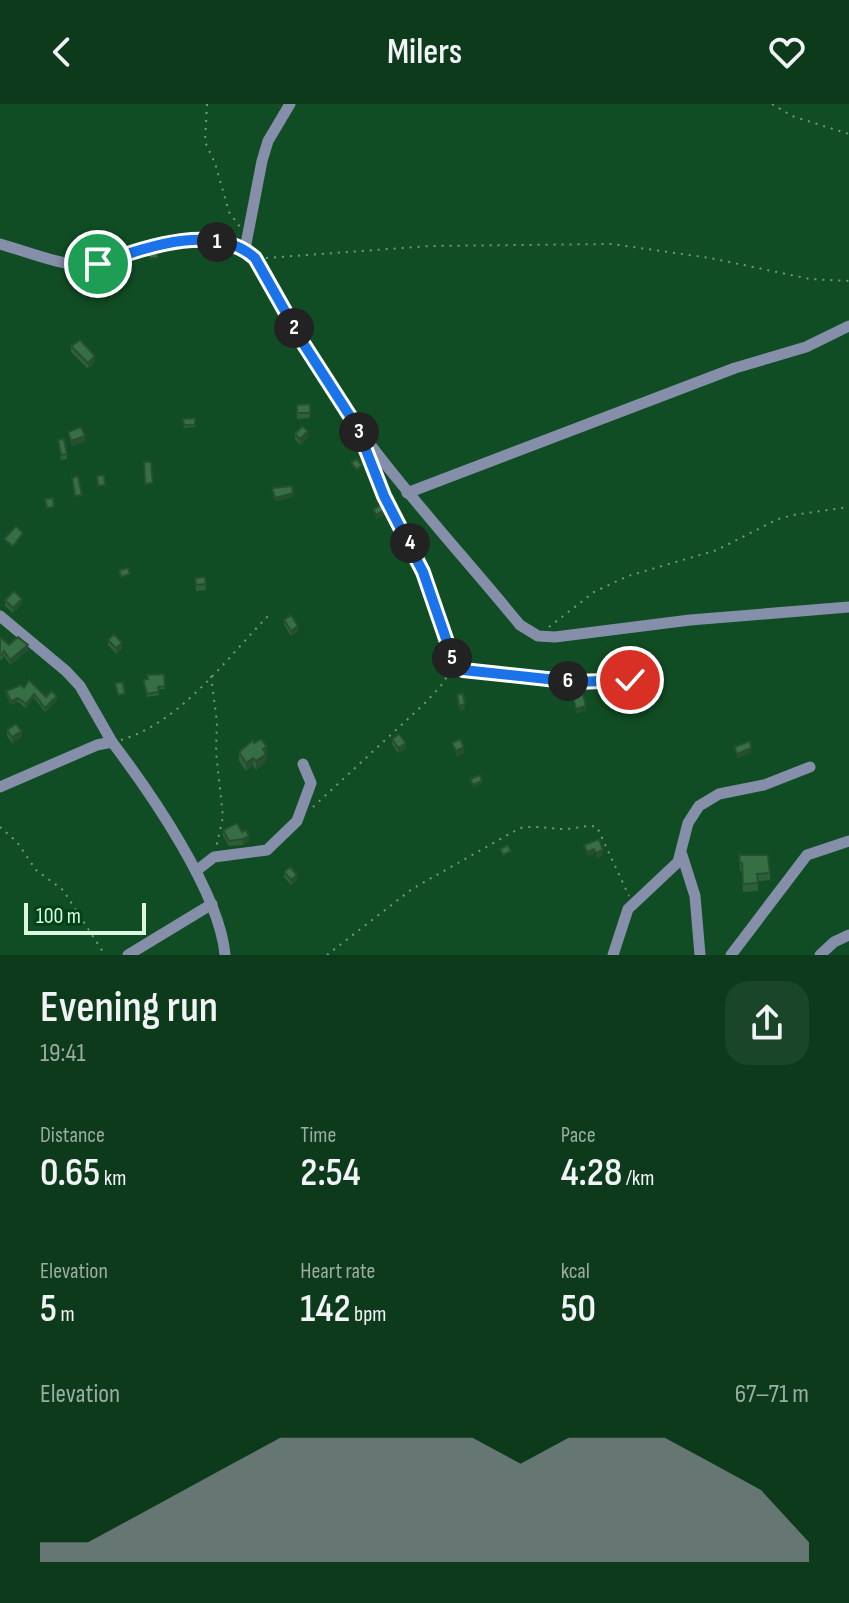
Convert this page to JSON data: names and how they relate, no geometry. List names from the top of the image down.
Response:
{
  "scale_bar": "100 m",
  "page": {
    "header": "Milers",
    "pins": [
      "1",
      "2",
      "3",
      "4",
      "5",
      "6"
    ],
    "scale": "100 m",
    "heading": ["Evening run", "19:41"],
    "stats": [
      ["Distance", "0.65 km"],
      ["Time", "2:54"],
      ["Pace", "4:28 /km"],
      ["Elevation", "5 m"],
      ["Heart rate", "142 bpm"],
      ["kcal", "50"]
    ],
    "chart": ["Elevation", "67–71 m"]
  }
}
